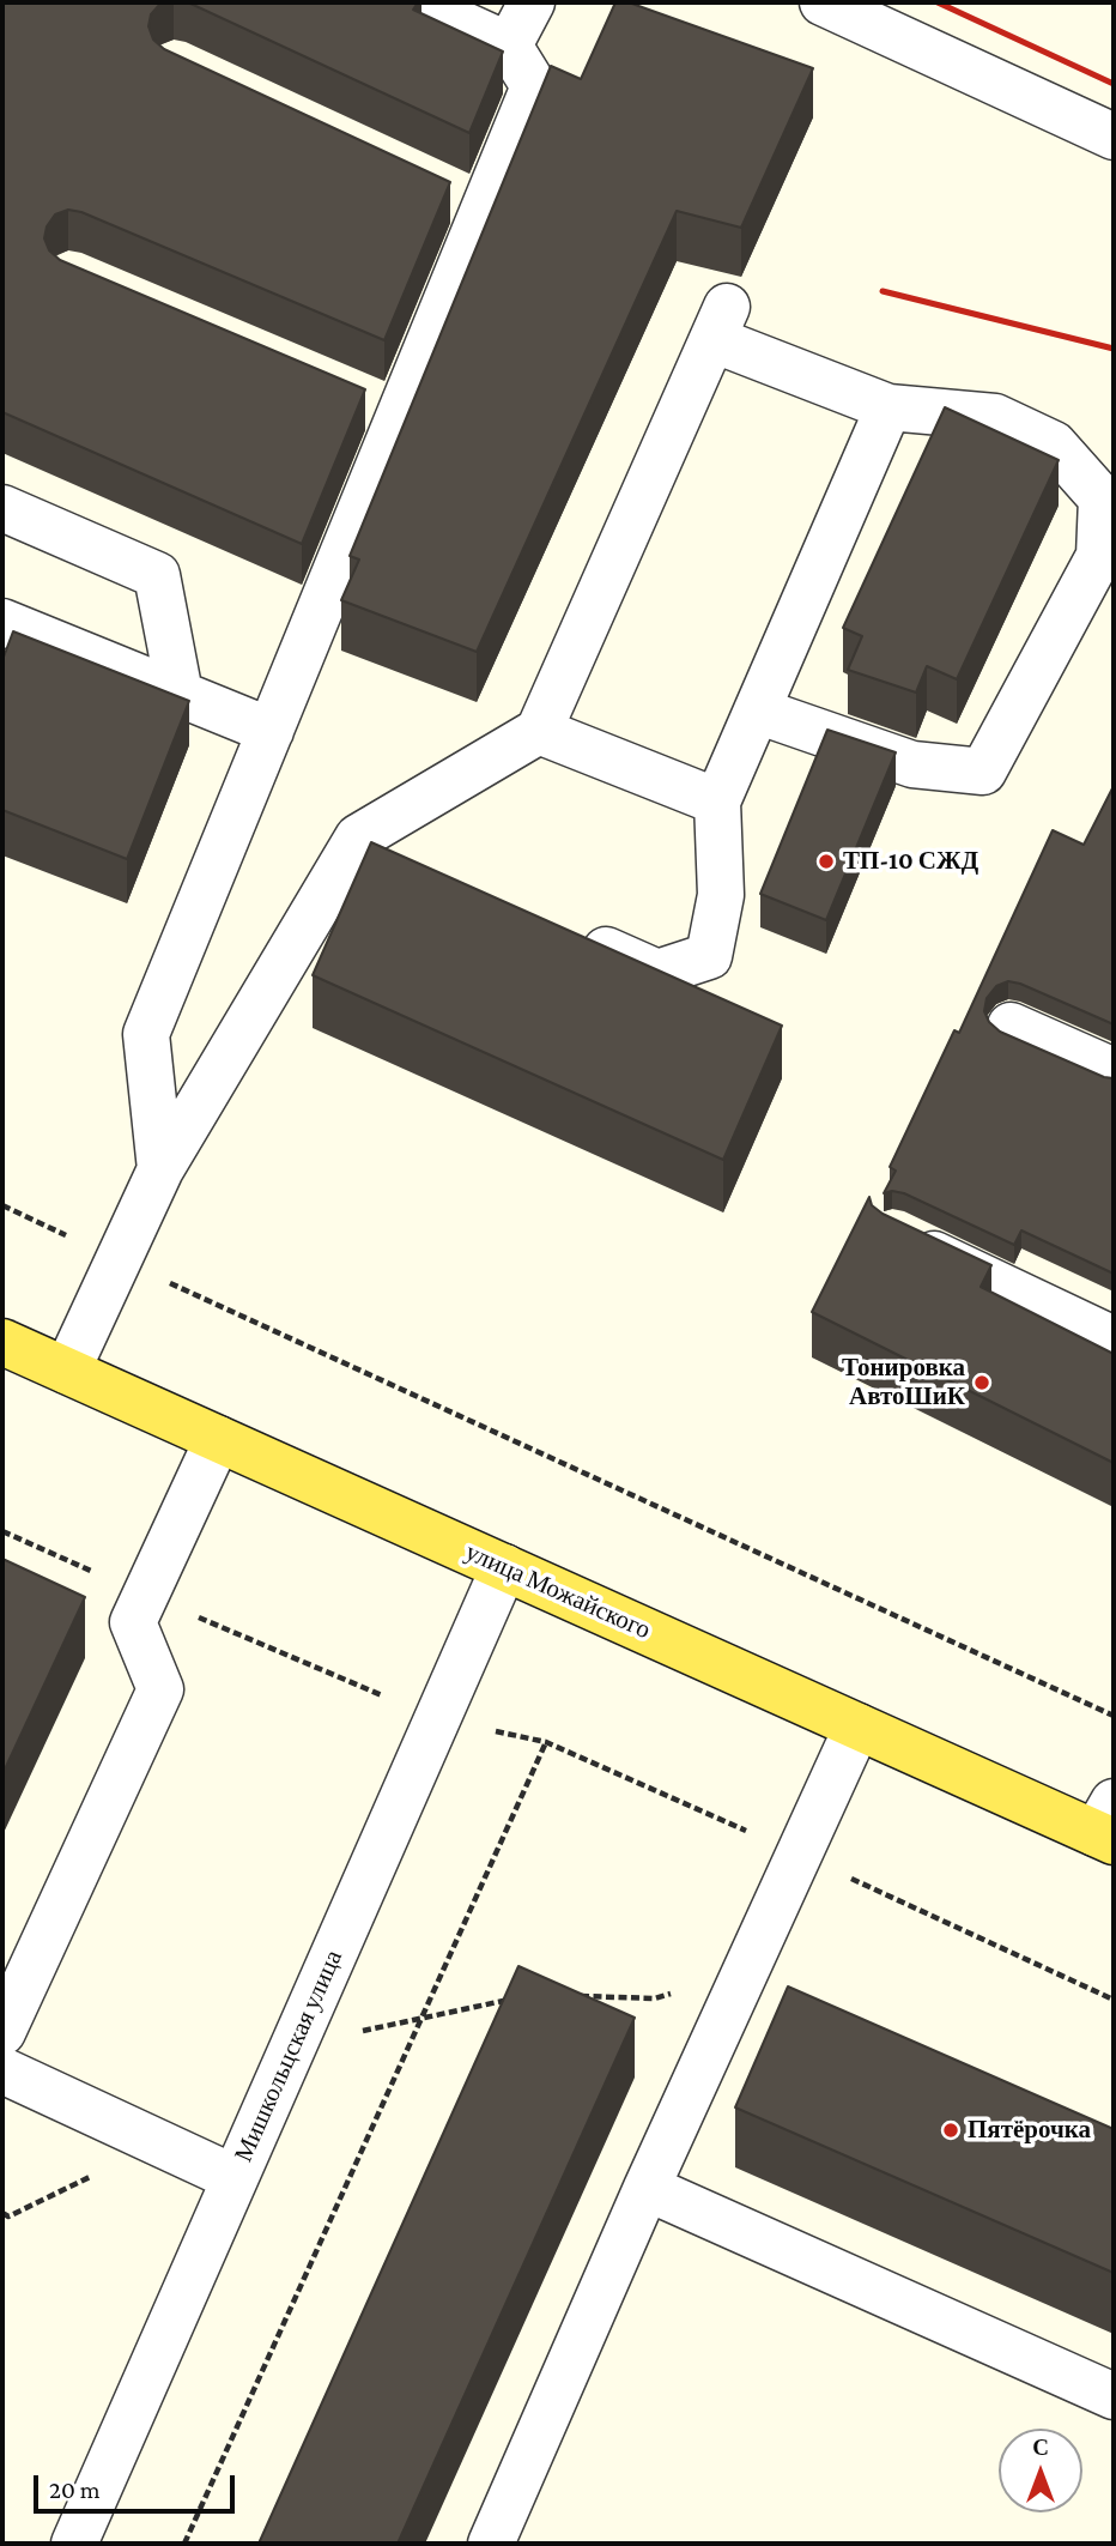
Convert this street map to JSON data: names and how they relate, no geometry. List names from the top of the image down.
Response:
{
  "streets": {
    "main road": ["улица Можайского"],
    "street": ["Мишкольцская улица"]
  },
  "crossings": [
    ["улица Можайского", "Мишкольцская улица"]
  ],
  "places": ["ТП-10 СЖД", "Тонировка АвтоШиК", "Пятёрочка"],
  "scale_bar": "20 m",
  "north": "top"
}
